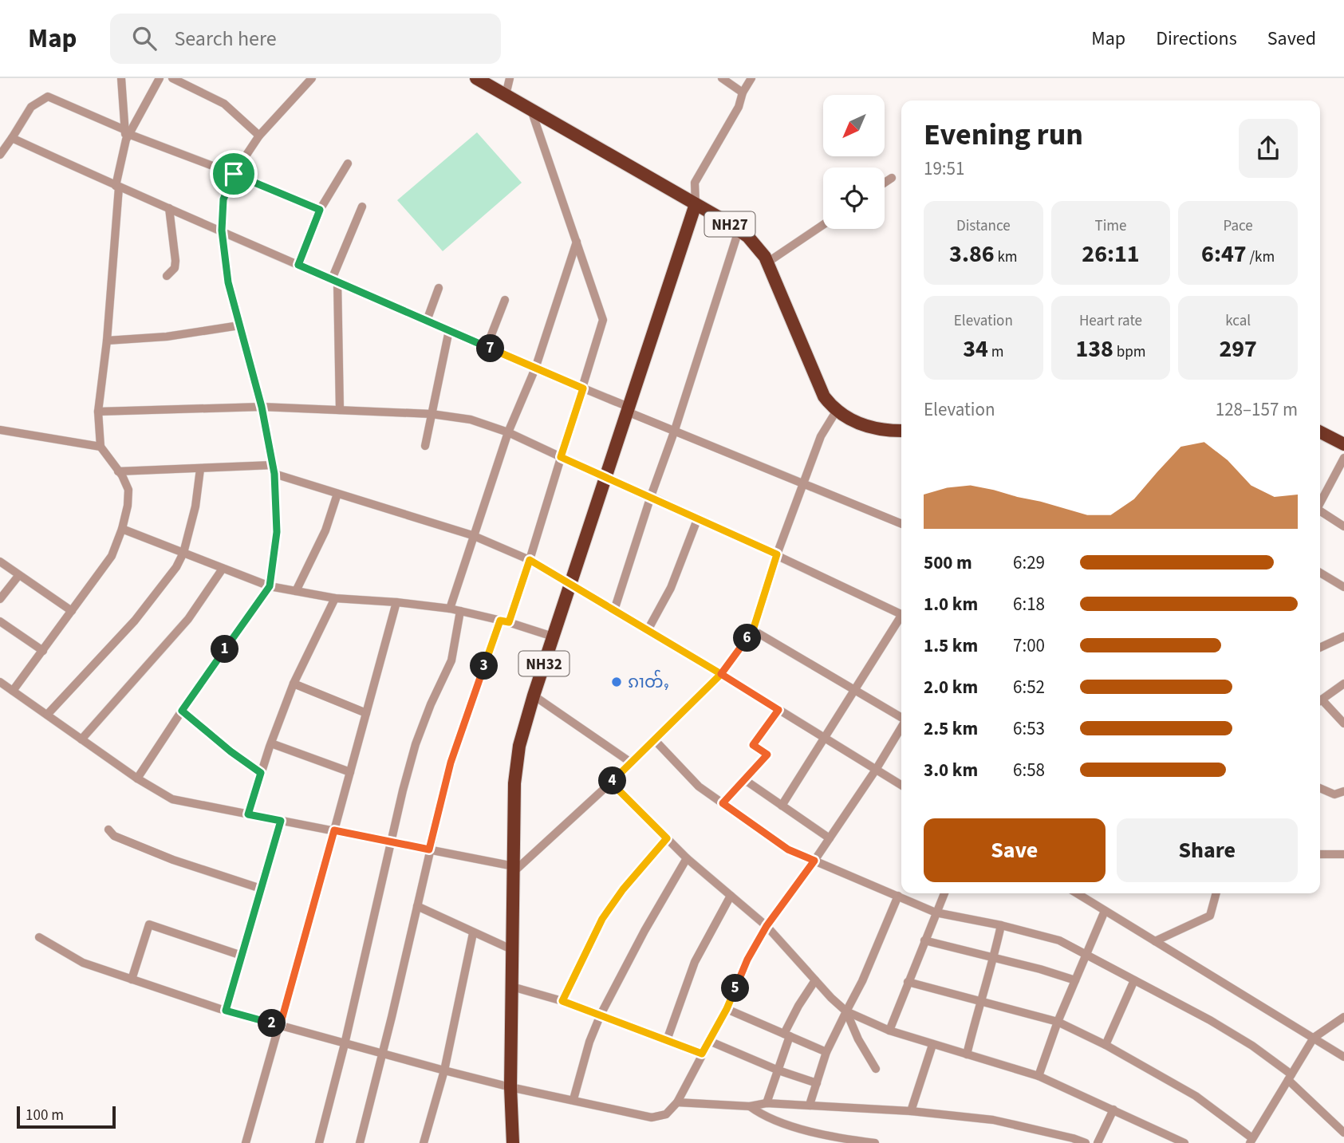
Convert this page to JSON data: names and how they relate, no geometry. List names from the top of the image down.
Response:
{
  "streets": {
    "highway": ["NH27", "NH32"]
  },
  "crossings": [
    ["NH27", "NH32"]
  ],
  "places": ["ၵၢတ်ႇ"],
  "scale_bar": "100 m",
  "north": "bottom left",
  "page": {
    "header": "Map",
    "search": "Search here",
    "nav": ["Map", "Directions", "Saved"],
    "heading": ["Evening run", "19:51"],
    "stats": [
      ["Distance", "3.86 km"],
      ["Time", "26:11"],
      ["Pace", "6:47 /km"],
      ["Elevation", "34 m"],
      ["Heart rate", "138 bpm"],
      ["kcal", "297"]
    ],
    "pins": [
      "7",
      "6",
      "1",
      "3",
      "4",
      "5",
      "2"
    ],
    "chart": ["Elevation", "128–157 m"],
    "list": [
      {
        "name": "500 m",
        "note": "6:29"
      },
      {
        "name": "1.0 km",
        "note": "6:18"
      },
      {
        "name": "1.5 km",
        "note": "7:00"
      },
      {
        "name": "2.0 km",
        "note": "6:52"
      },
      {
        "name": "2.5 km",
        "note": "6:53"
      },
      {
        "name": "3.0 km",
        "note": "6:58"
      }
    ],
    "buttons": ["Save", "Share"],
    "scale": "100 m"
  }
}
